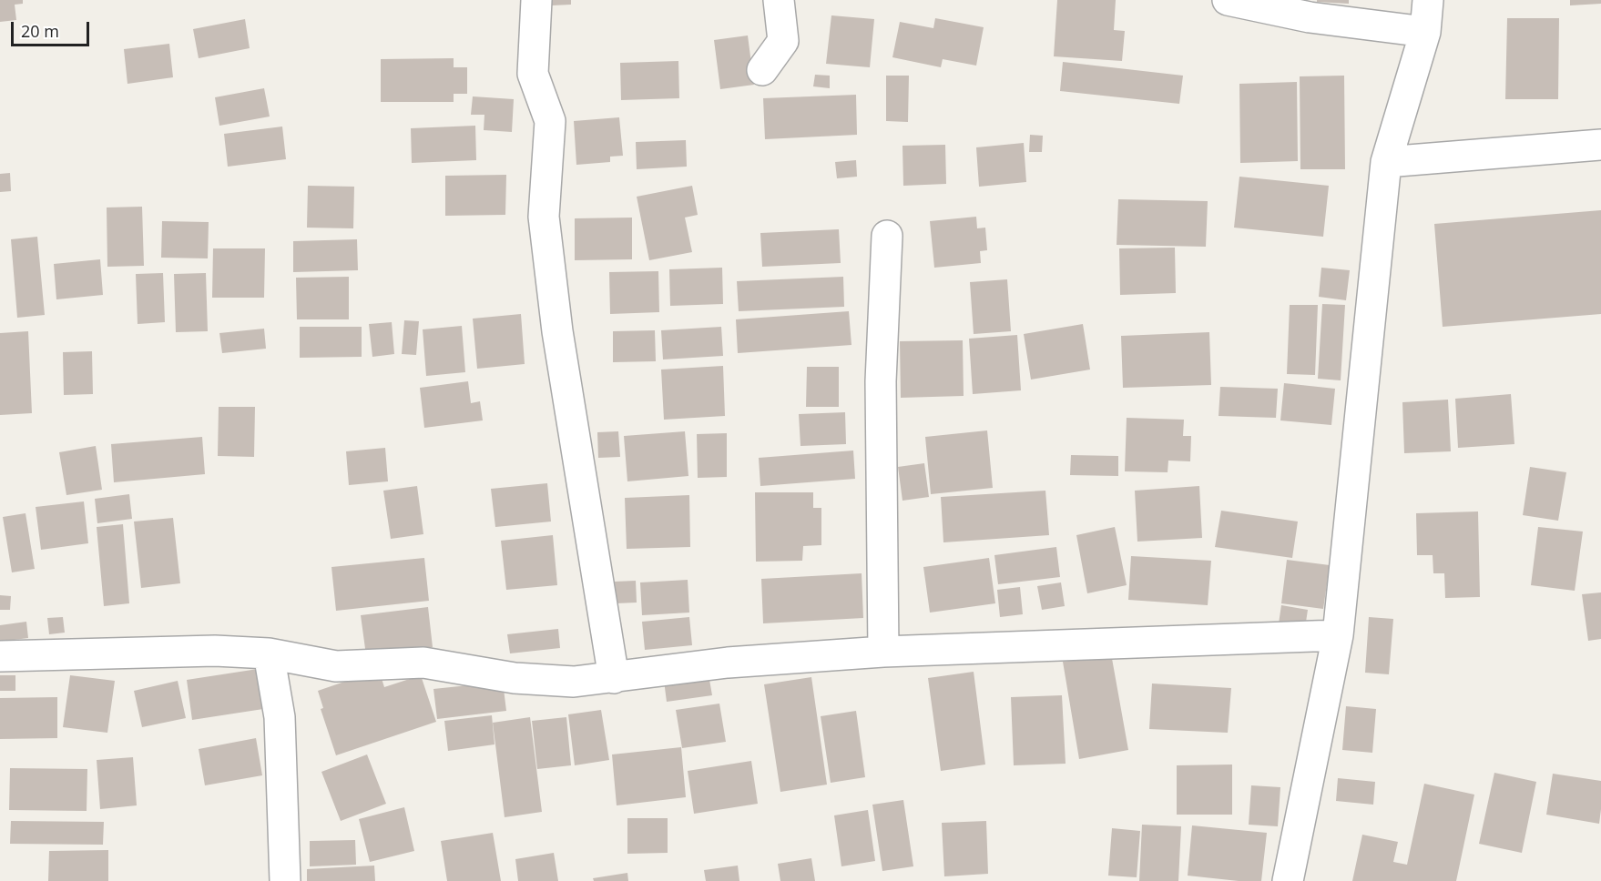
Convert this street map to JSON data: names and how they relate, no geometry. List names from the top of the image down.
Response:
{
  "scale_bar": "20 m"
}
